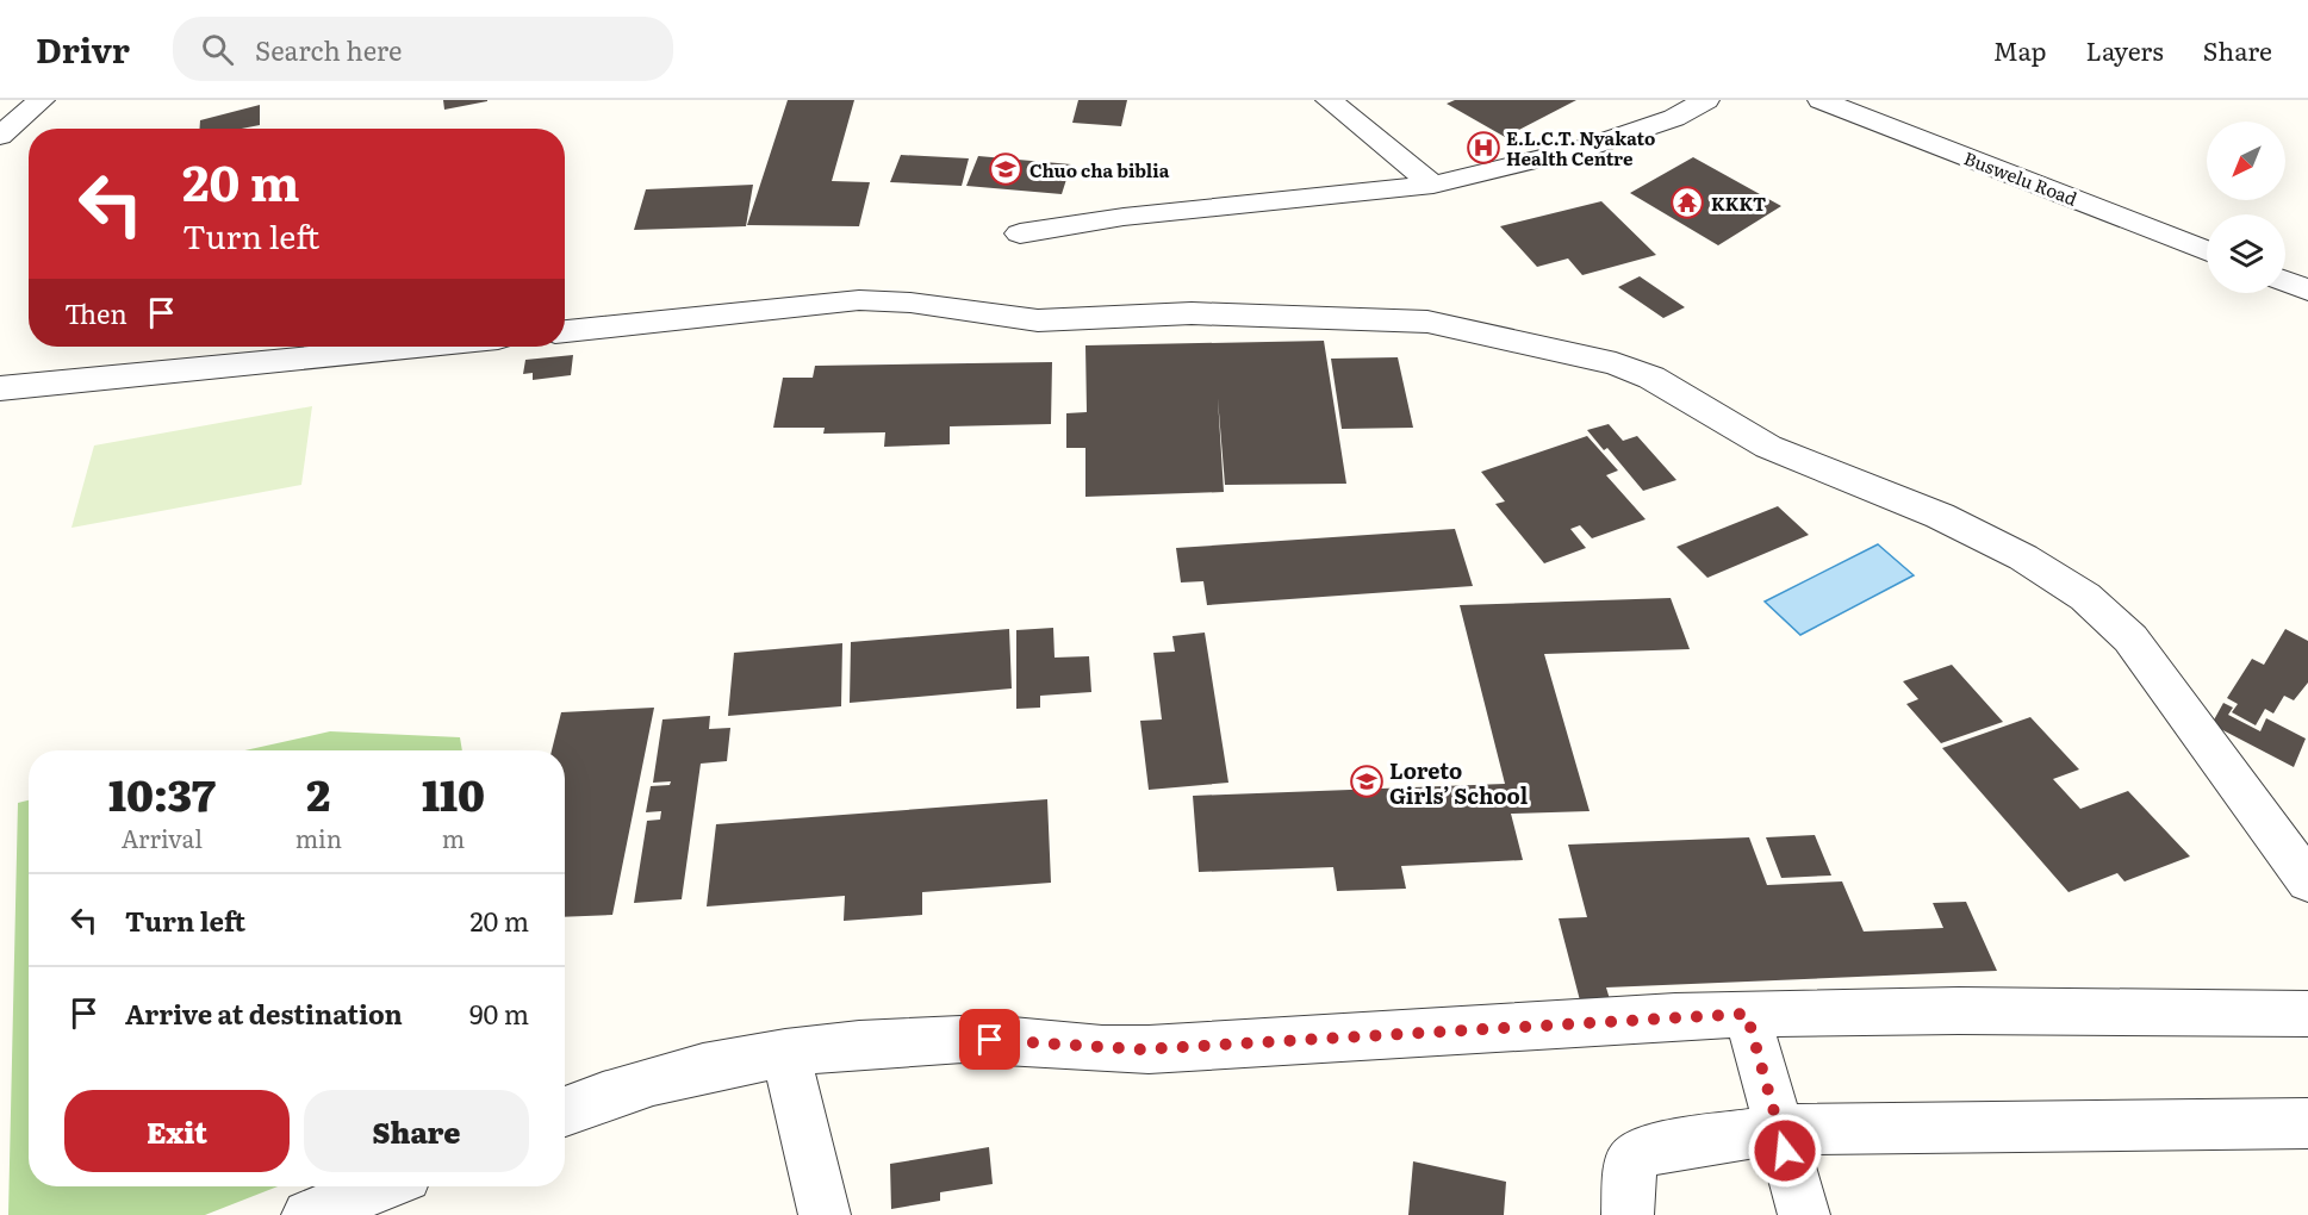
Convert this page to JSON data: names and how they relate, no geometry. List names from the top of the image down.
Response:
{
  "streets": {
    "street": ["Buswelu Road"]
  },
  "places": {
    "hospital": ["E.L.C.T. Nyakato Health Centre"],
    "school or university": ["Chuo cha biblia", "Loreto Girls’ School"],
    "temple": ["KKKT"]
  },
  "north": "bottom left",
  "page": {
    "header": "Drivr",
    "search": "Search here",
    "nav": ["Map", "Layers", "Share"],
    "turn": ["20 m", "Turn left"],
    "then": "Then",
    "eta": [
      "10:37",
      "Arrival",
      "2",
      "min",
      "110",
      "m"
    ],
    "list": [
      {
        "name": "Turn left",
        "value": "20 m"
      },
      {
        "name": "Arrive at destination",
        "value": "90 m"
      }
    ],
    "buttons": ["Exit", "Share"]
  }
}
